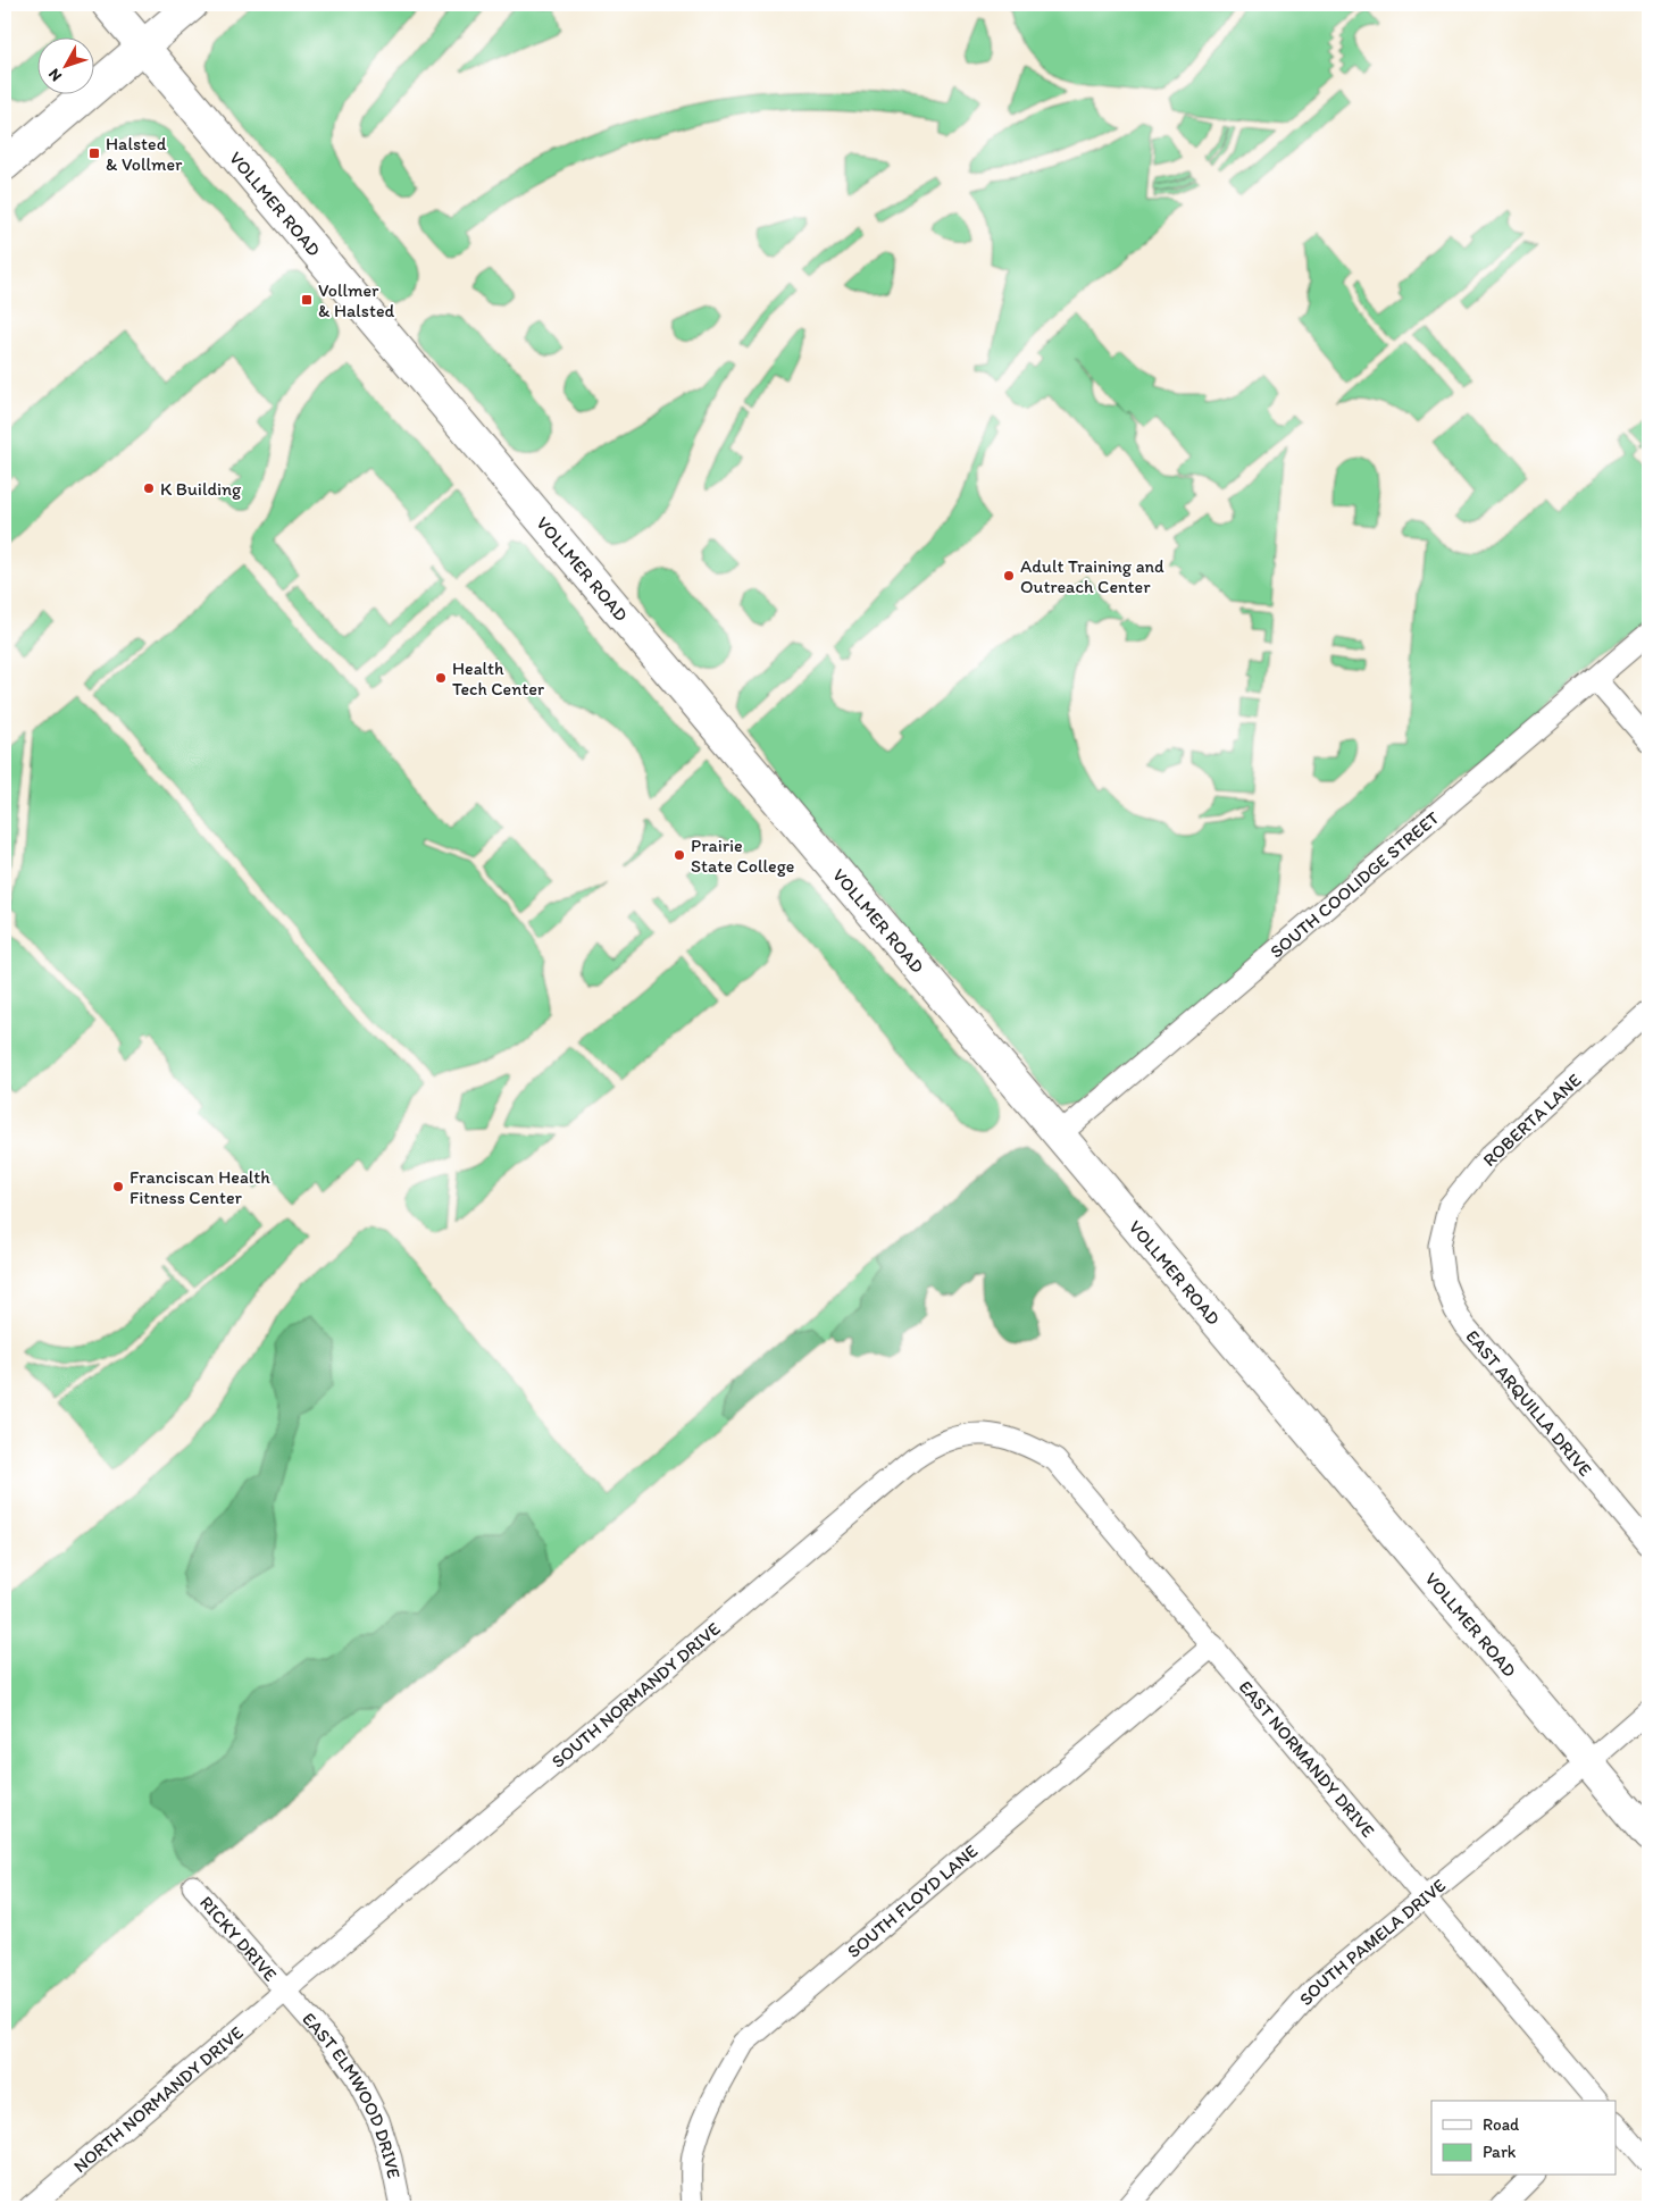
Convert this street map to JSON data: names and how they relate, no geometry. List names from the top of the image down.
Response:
{
  "streets": {
    "main road": ["VOLLMER ROAD"],
    "street": [
      "SOUTH COOLIDGE STREET",
      "ROBERTA LANE",
      "EAST ARQUILLA DRIVE",
      "SOUTH NORMANDY DRIVE",
      "EAST NORMANDY DRIVE",
      "SOUTH FLOYD LANE",
      "RICKY DRIVE",
      "SOUTH PAMELA DRIVE",
      "EAST ELMWOOD DRIVE",
      "NORTH NORMANDY DRIVE"
    ]
  },
  "crossings": [
    ["VOLLMER ROAD", "SOUTH COOLIDGE STREET"],
    ["VOLLMER ROAD", "SOUTH PAMELA DRIVE"],
    ["ROBERTA LANE", "EAST ARQUILLA DRIVE"],
    ["SOUTH NORMANDY DRIVE", "EAST NORMANDY DRIVE"],
    ["SOUTH NORMANDY DRIVE", "RICKY DRIVE"],
    ["SOUTH NORMANDY DRIVE", "EAST ELMWOOD DRIVE"],
    ["SOUTH NORMANDY DRIVE", "NORTH NORMANDY DRIVE"],
    ["EAST NORMANDY DRIVE", "SOUTH FLOYD LANE"],
    ["EAST NORMANDY DRIVE", "SOUTH PAMELA DRIVE"],
    ["RICKY DRIVE", "EAST ELMWOOD DRIVE"],
    ["RICKY DRIVE", "NORTH NORMANDY DRIVE"],
    ["EAST ELMWOOD DRIVE", "NORTH NORMANDY DRIVE"]
  ],
  "places": {
    "transit": ["Halsted & Vollmer", "Vollmer & Halsted"],
    "other": [
      "K Building",
      "Adult Training and Outreach Center",
      "Health Tech Center",
      "Prairie State College",
      "Franciscan Health Fitness Center"
    ]
  },
  "legend": ["Road", "Park"],
  "north": "bottom left"
}
